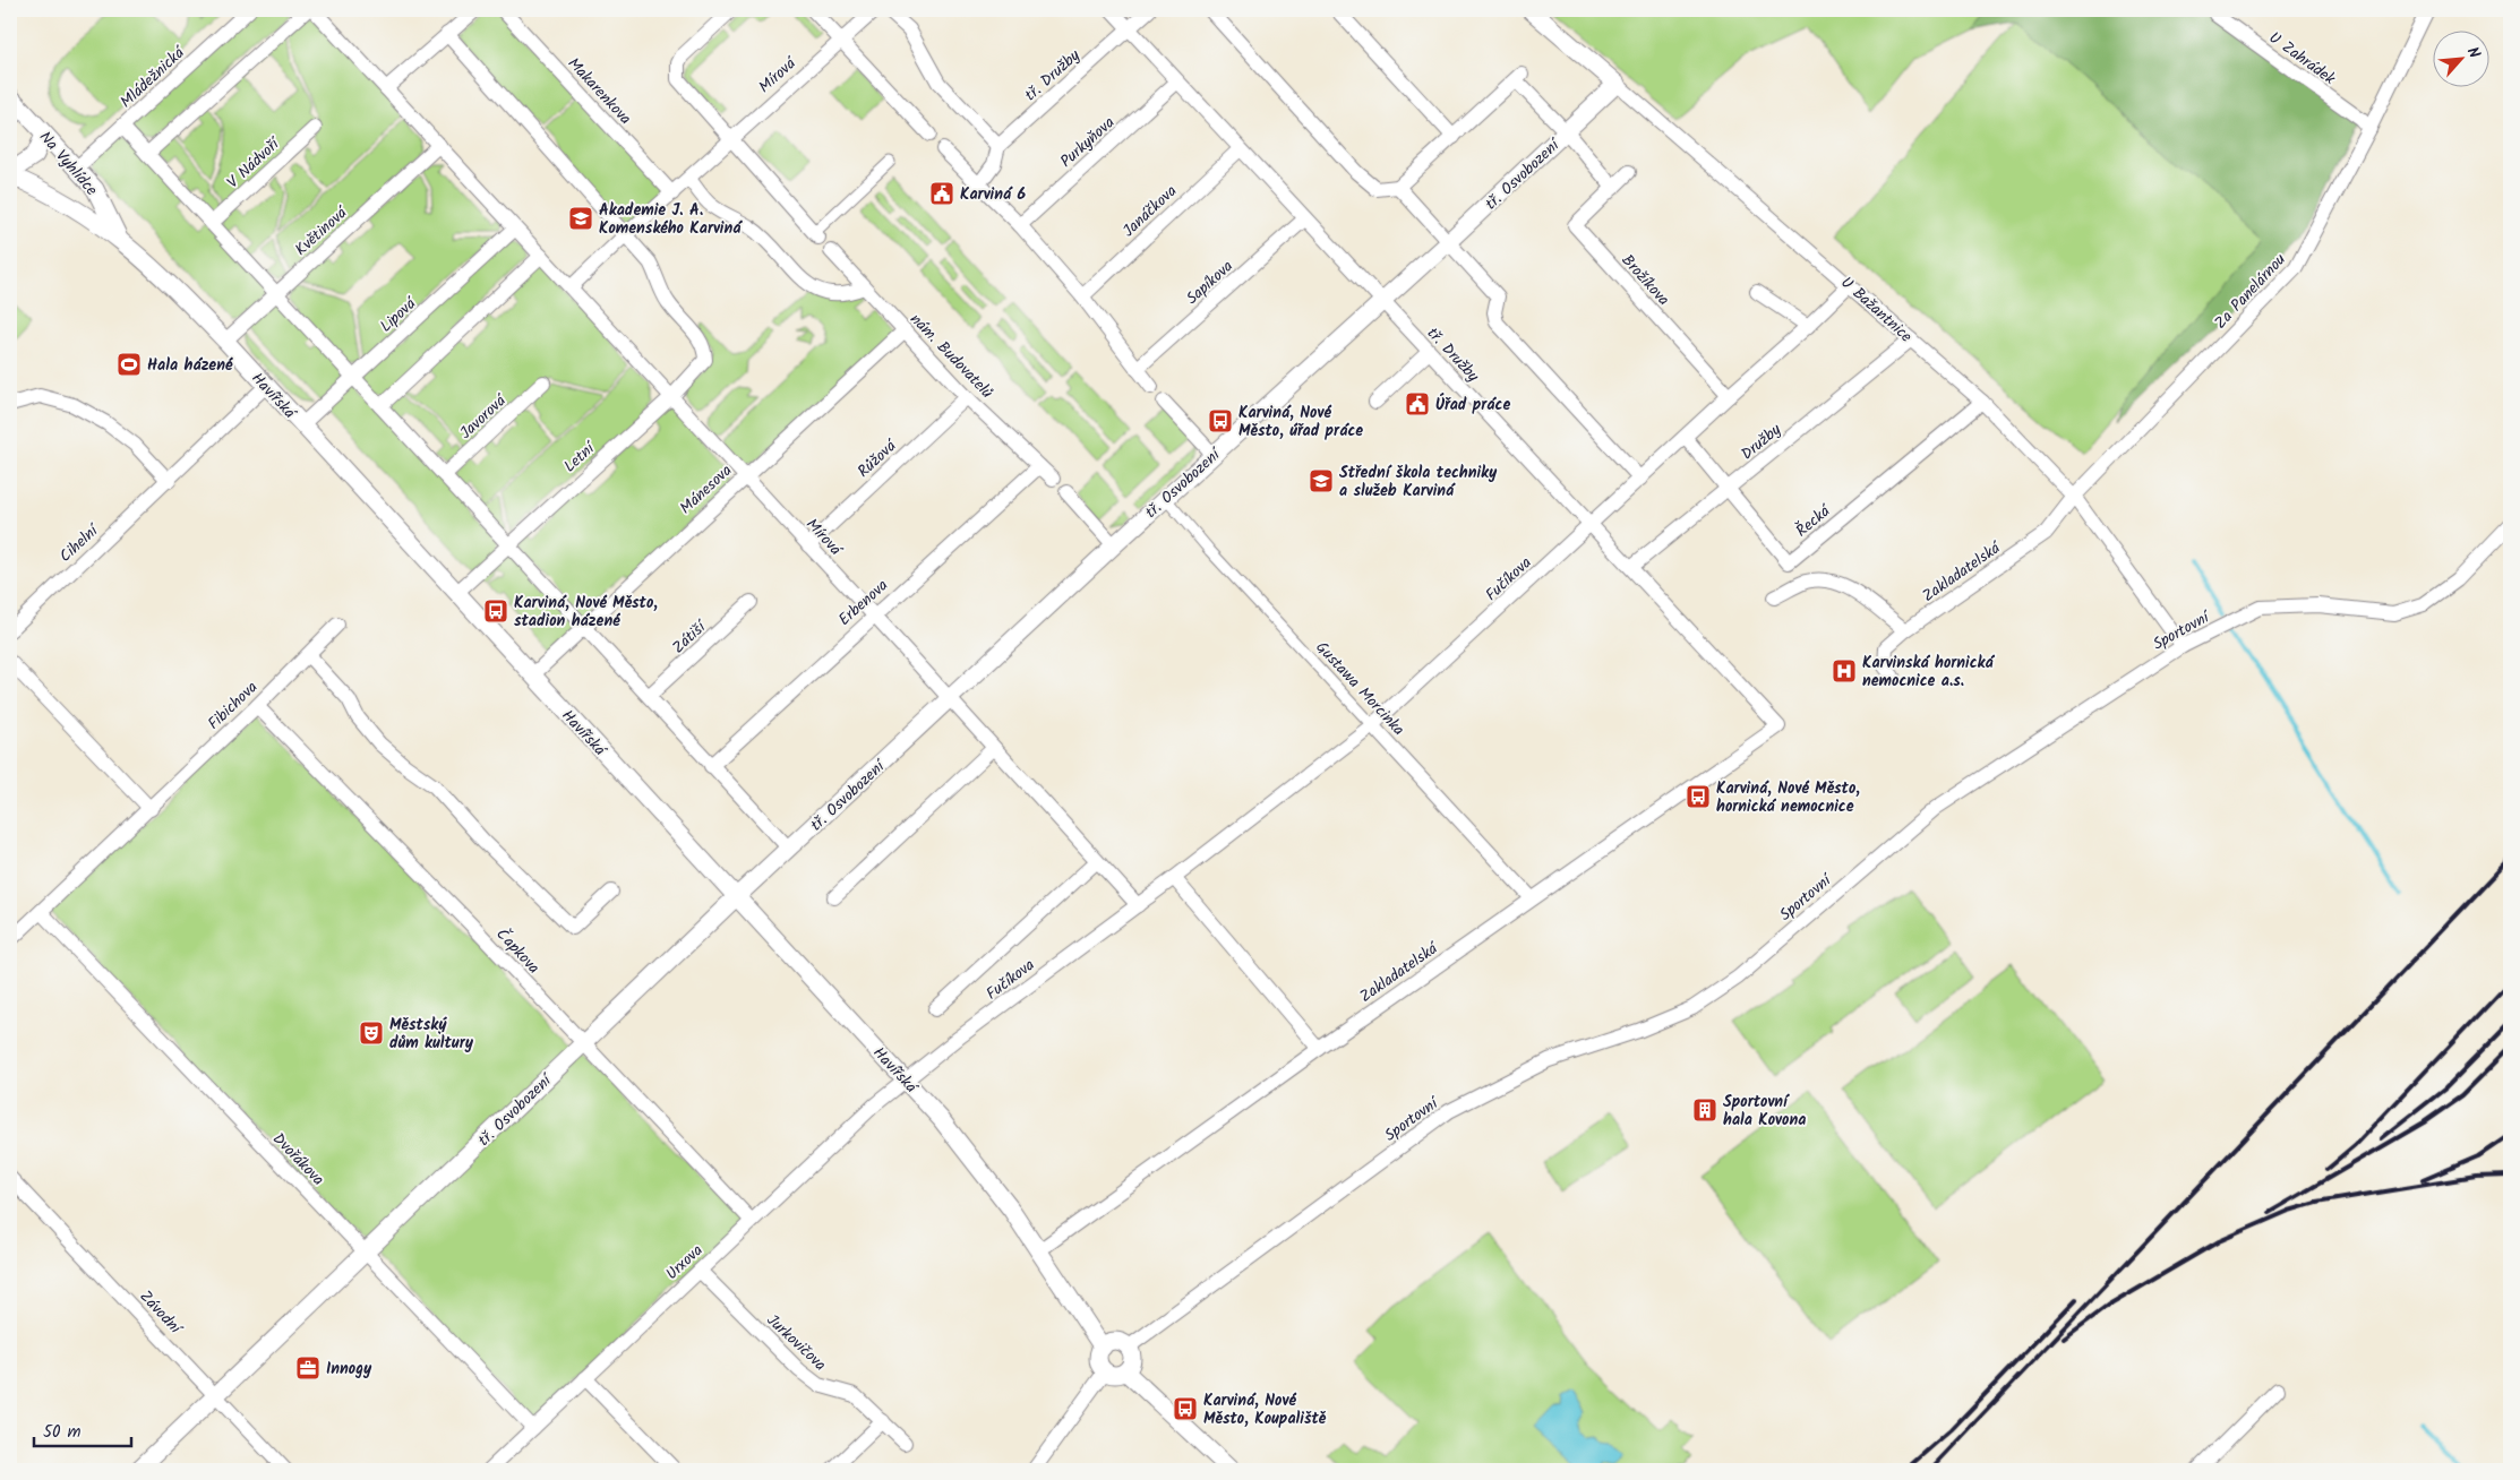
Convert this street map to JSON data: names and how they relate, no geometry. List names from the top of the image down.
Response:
{
  "streets": {
    "street": [
      "U Zahrádek",
      "Mírová",
      "tř. Družby",
      "Mládežnická",
      "Makarenkova",
      "Purkyňova",
      "Na Vyhlídce",
      "V Nádvoří",
      "tř. Osvobození",
      "Janáčkova",
      "Květinová",
      "Brožíkova",
      "Sapíkova",
      "Za Panelárnou",
      "U Bažantnice",
      "Lipová",
      "nám. Budovatelů",
      "Havířská",
      "Javorová",
      "Družby",
      "Letní",
      "Růžová",
      "Mánesova",
      "Řecká",
      "Cihelní",
      "Zakladatelská",
      "Fučíkova",
      "Erbenova",
      "Sportovní",
      "Zátiší",
      "Gustawa Morcinka",
      "Fibichova",
      "Čapkova",
      "Dvořákova",
      "Urxova",
      "Závodní",
      "Jurkovičova"
    ]
  },
  "crossings": [
    ["U Zahrádek", "Za Panelárnou"],
    ["Mírová", "Makarenkova"],
    ["Mírová", "tř. Osvobození"],
    ["Mírová", "Květinová"],
    ["Mírová", "Lipová"],
    ["Mírová", "Letní"],
    ["Mírová", "Růžová"],
    ["Mírová", "Mánesova"],
    ["Mírová", "Erbenova"],
    ["tř. Družby", "Purkyňova"],
    ["tř. Družby", "tř. Osvobození"],
    ["tř. Družby", "Janáčkova"],
    ["tř. Družby", "Sapíkova"],
    ["tř. Družby", "Družby"],
    ["tř. Družby", "Zakladatelská"],
    ["tř. Družby", "Fučíkova"],
    ["Mládežnická", "Na Vyhlídce"],
    ["Na Vyhlídce", "Havířská"],
    ["tř. Osvobození", "U Bažantnice"],
    ["tř. Osvobození", "Havířská"],
    ["tř. Osvobození", "Gustawa Morcinka"],
    ["tř. Osvobození", "Čapkova"],
    ["tř. Osvobození", "Dvořákova"],
    ["tř. Osvobození", "Závodní"],
    ["Květinová", "Havířská"],
    ["Brožíkova", "Fučíkova"],
    ["Za Panelárnou", "U Bažantnice"],
    ["Za Panelárnou", "Zakladatelská"],
    ["U Bažantnice", "Družby"],
    ["U Bažantnice", "Řecká"],
    ["U Bažantnice", "Zakladatelská"],
    ["U Bažantnice", "Fučíkova"],
    ["U Bažantnice", "Sportovní"],
    ["Lipová", "Havířská"],
    ["nám. Budovatelů", "Růžová"],
    ["nám. Budovatelů", "Mánesova"],
    ["nám. Budovatelů", "Erbenova"],
    ["Havířská", "Letní"],
    ["Havířská", "Mánesova"],
    ["Havířská", "Cihelní"],
    ["Havířská", "Zakladatelská"],
    ["Havířská", "Fučíkova"],
    ["Havířská", "Sportovní"],
    ["Havířská", "Urxova"],
    ["Družby", "Řecká"],
    ["Řecká", "Fučíkova"],
    ["Zakladatelská", "Gustawa Morcinka"],
    ["Fučíkova", "Gustawa Morcinka"],
    ["Fučíkova", "Urxova"],
    ["Fibichova", "Čapkova"],
    ["Fibichova", "Dvořákova"],
    ["Čapkova", "Urxova"],
    ["Dvořákova", "Urxova"],
    ["Urxova", "Jurkovičova"]
  ],
  "places": {
    "public building": ["Karviná 6", "Úřad práce"],
    "school or university": ["Akademie J. A. Komenského Karviná", "Střední škola techniky a služeb Karviná"],
    "sports": ["Hala házené"],
    "bus stop": [
      "Karviná, Nové Město, úřad práce",
      "Karviná, Nové Město, stadion házené",
      "Karviná, Nové Město, hornická nemocnice",
      "Karviná, Nové Město, Koupaliště"
    ],
    "hospital": ["Karvinská hornická nemocnice a.s."],
    "theatre": ["Městský dům kultury"],
    "building": ["Sportovní hala Kovona"],
    "office": ["Innogy"]
  },
  "scale_bar": "50 m",
  "north": "top right"
}
